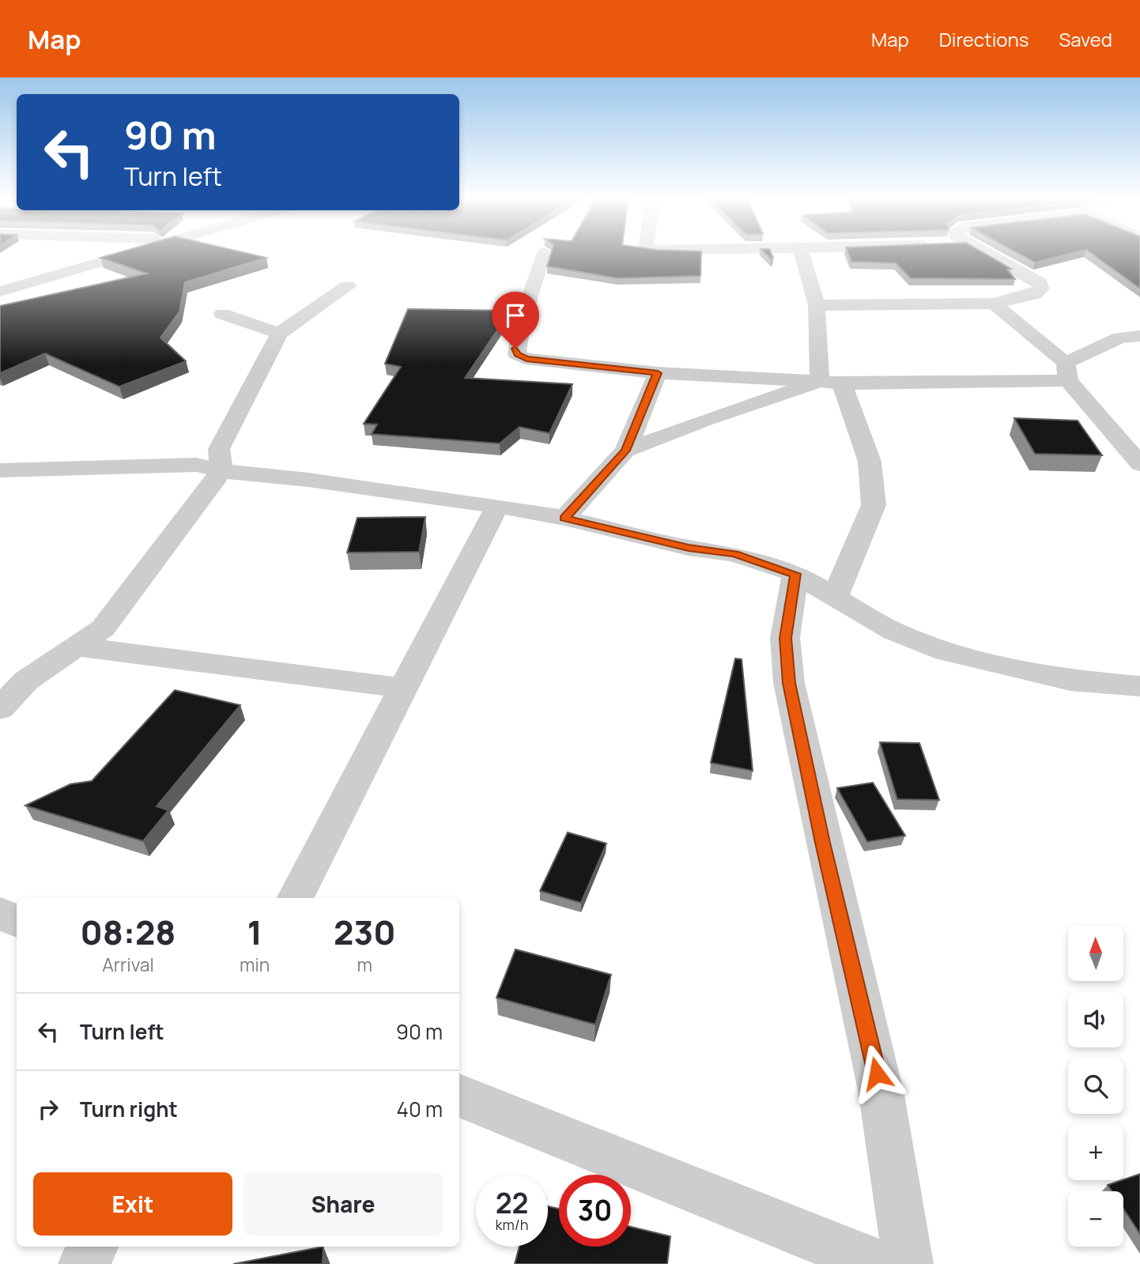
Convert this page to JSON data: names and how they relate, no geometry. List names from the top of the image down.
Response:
{
  "north": "top",
  "page": {
    "header": "Map",
    "nav": ["Map", "Directions", "Saved"],
    "turn": ["90 m", "Turn left"],
    "eta": [
      "08:28",
      "Arrival",
      "1",
      "min",
      "230",
      "m"
    ],
    "map_buttons": ["+", "−"],
    "list": [
      {
        "name": "Turn left",
        "value": "90 m"
      },
      {
        "name": "Turn right",
        "value": "40 m"
      }
    ],
    "buttons": ["Exit", "Share"],
    "speed": "22 km/h",
    "limit": "30"
  }
}
